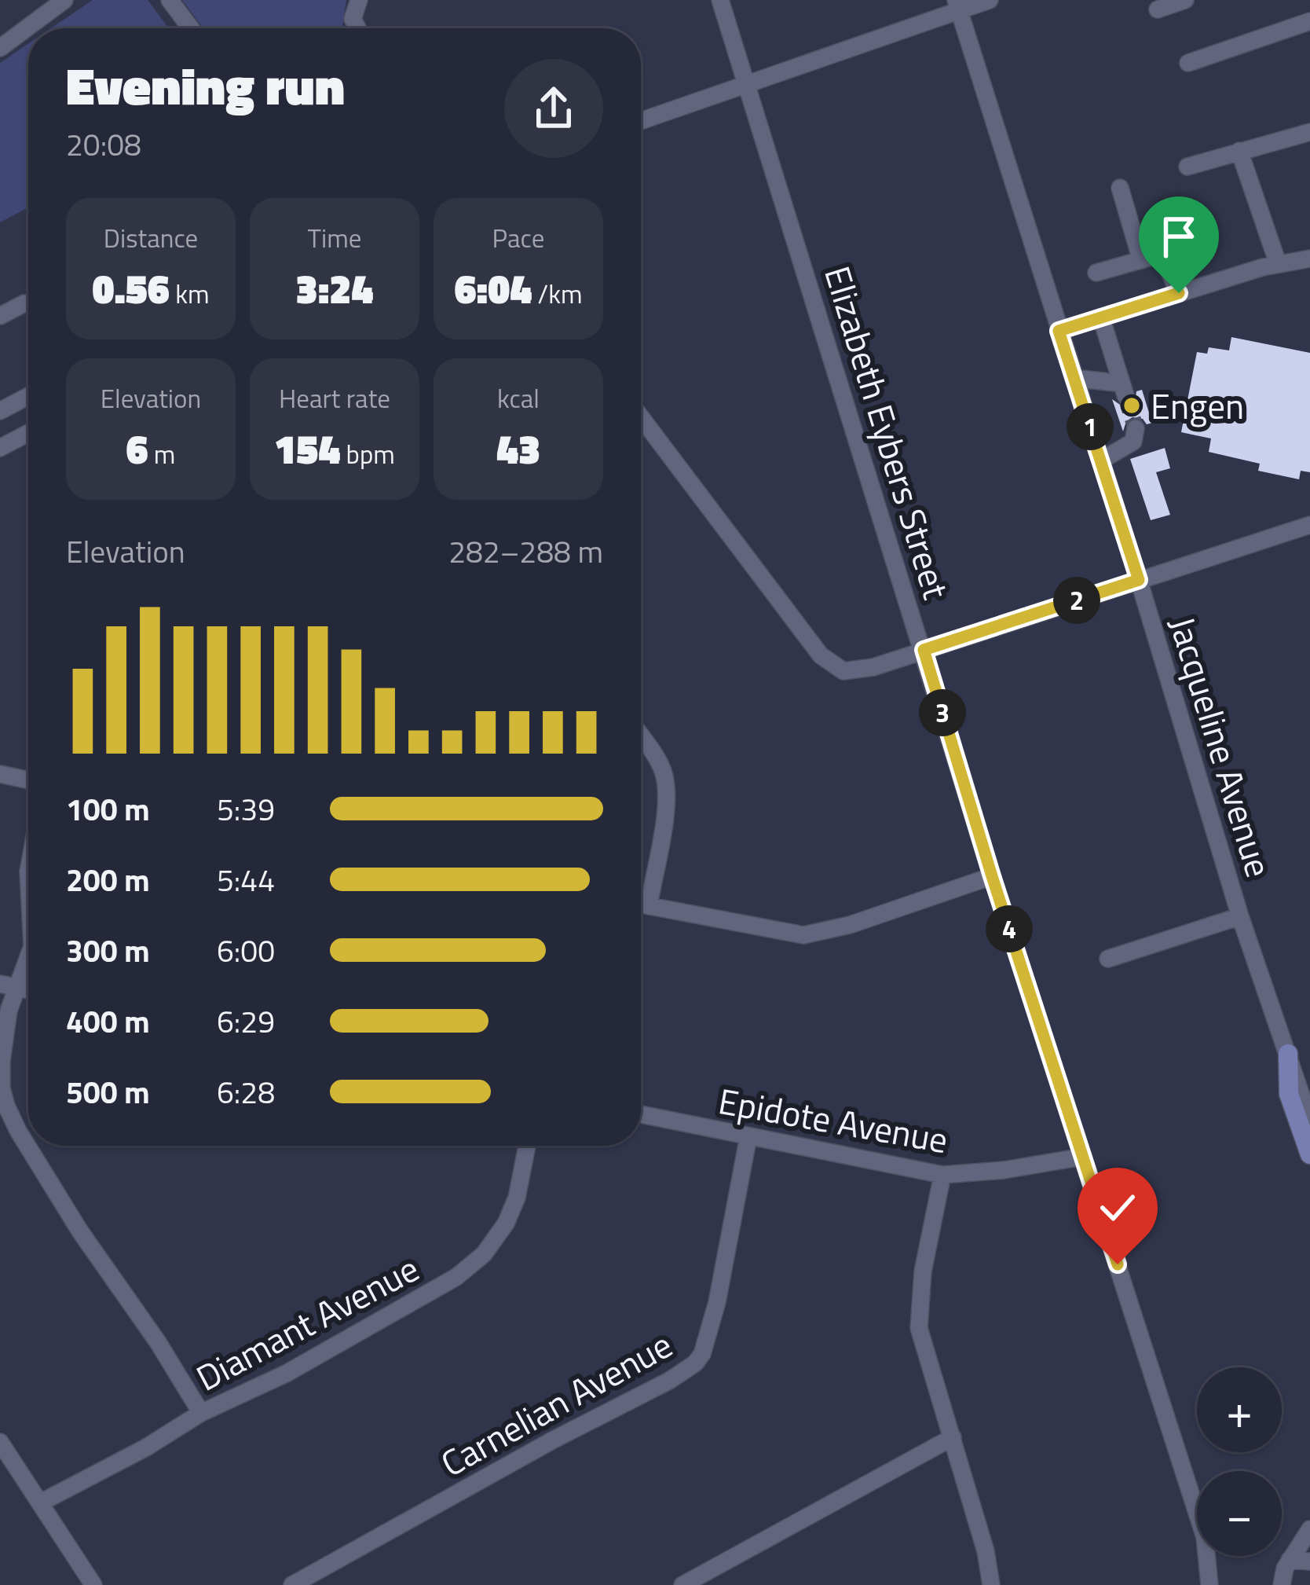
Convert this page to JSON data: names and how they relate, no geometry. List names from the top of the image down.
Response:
{
  "streets": {
    "street": [
      "Elizabeth Eybers Street",
      "Jacqueline Avenue",
      "Epidote Avenue",
      "Diamant Avenue",
      "Carnelian Avenue"
    ]
  },
  "crossings": [
    ["Elizabeth Eybers Street", "Epidote Avenue"],
    ["Epidote Avenue", "Carnelian Avenue"]
  ],
  "places": ["Engen"],
  "page": {
    "heading": ["Evening run", "20:08"],
    "stats": [
      ["Distance", "0.56 km"],
      ["Time", "3:24"],
      ["Pace", "6:04 /km"],
      ["Elevation", "6 m"],
      ["Heart rate", "154 bpm"],
      ["kcal", "43"]
    ],
    "pins": [
      "1",
      "2",
      "3",
      "4"
    ],
    "chart": ["Elevation", "282–288 m"],
    "list": [
      {
        "name": "100 m",
        "note": "5:39"
      },
      {
        "name": "200 m",
        "note": "5:44"
      },
      {
        "name": "300 m",
        "note": "6:00"
      },
      {
        "name": "400 m",
        "note": "6:29"
      },
      {
        "name": "500 m",
        "note": "6:28"
      }
    ],
    "map_buttons": ["+", "−"]
  }
}
